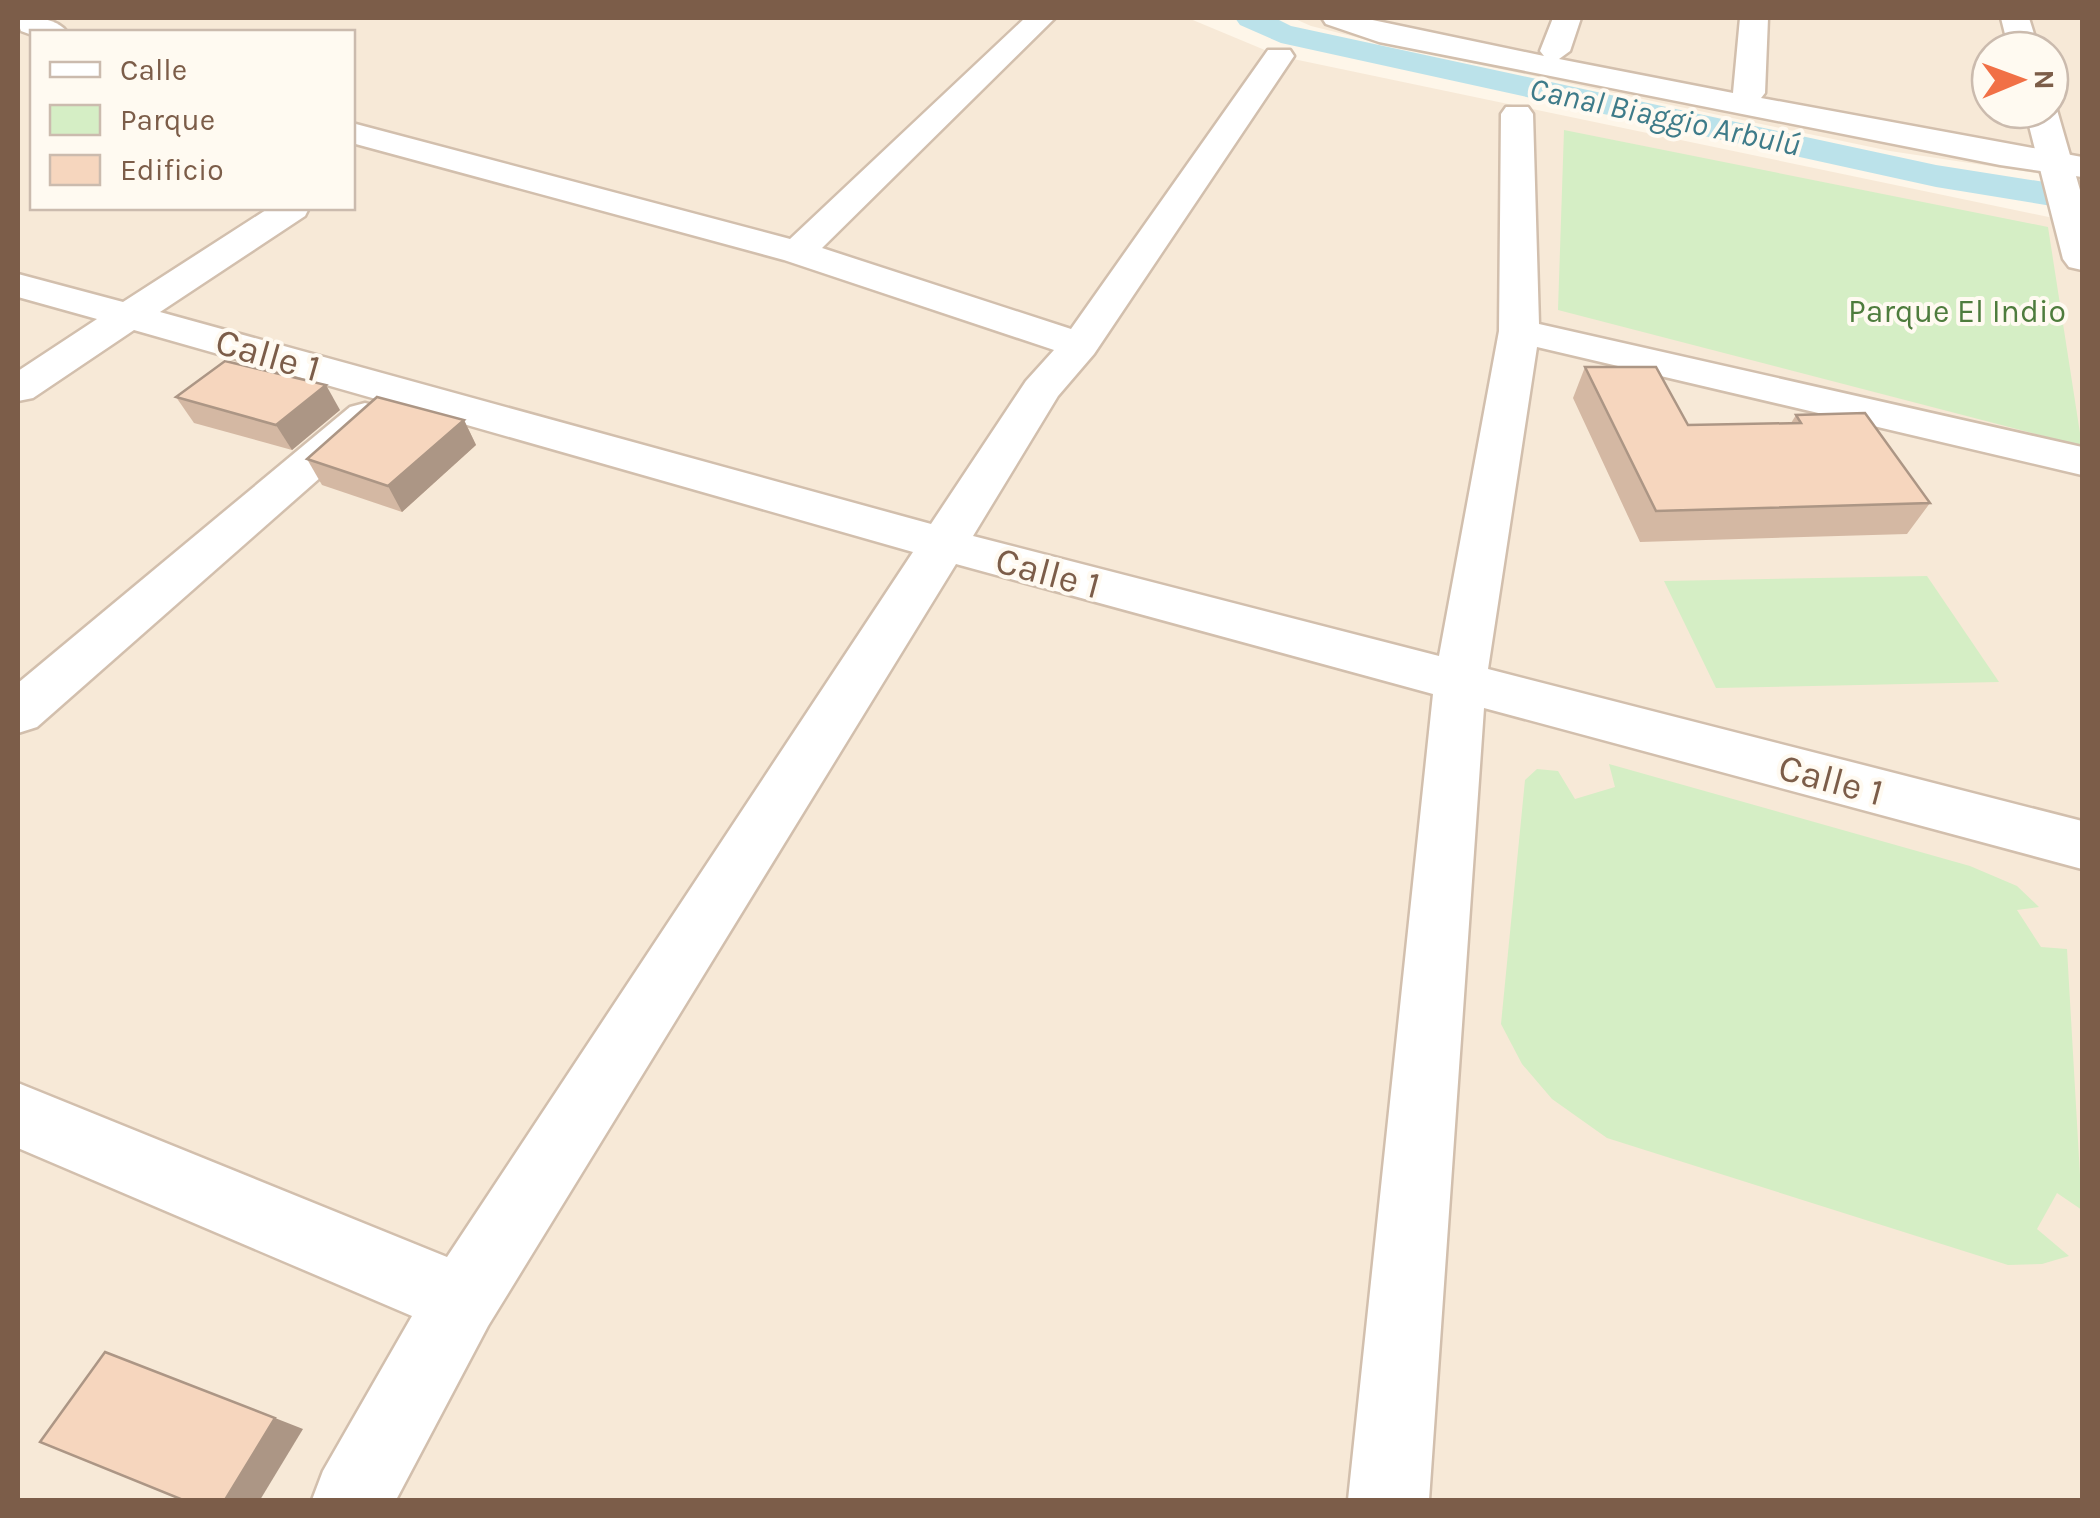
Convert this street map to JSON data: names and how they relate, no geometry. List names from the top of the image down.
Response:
{
  "streets": {
    "street": ["Calle 1"]
  },
  "water": ["Canal Biaggio Arbulú"],
  "parks": ["Parque El Indio"],
  "legend": ["Calle", "Parque", "Edificio"],
  "north": "right"
}
